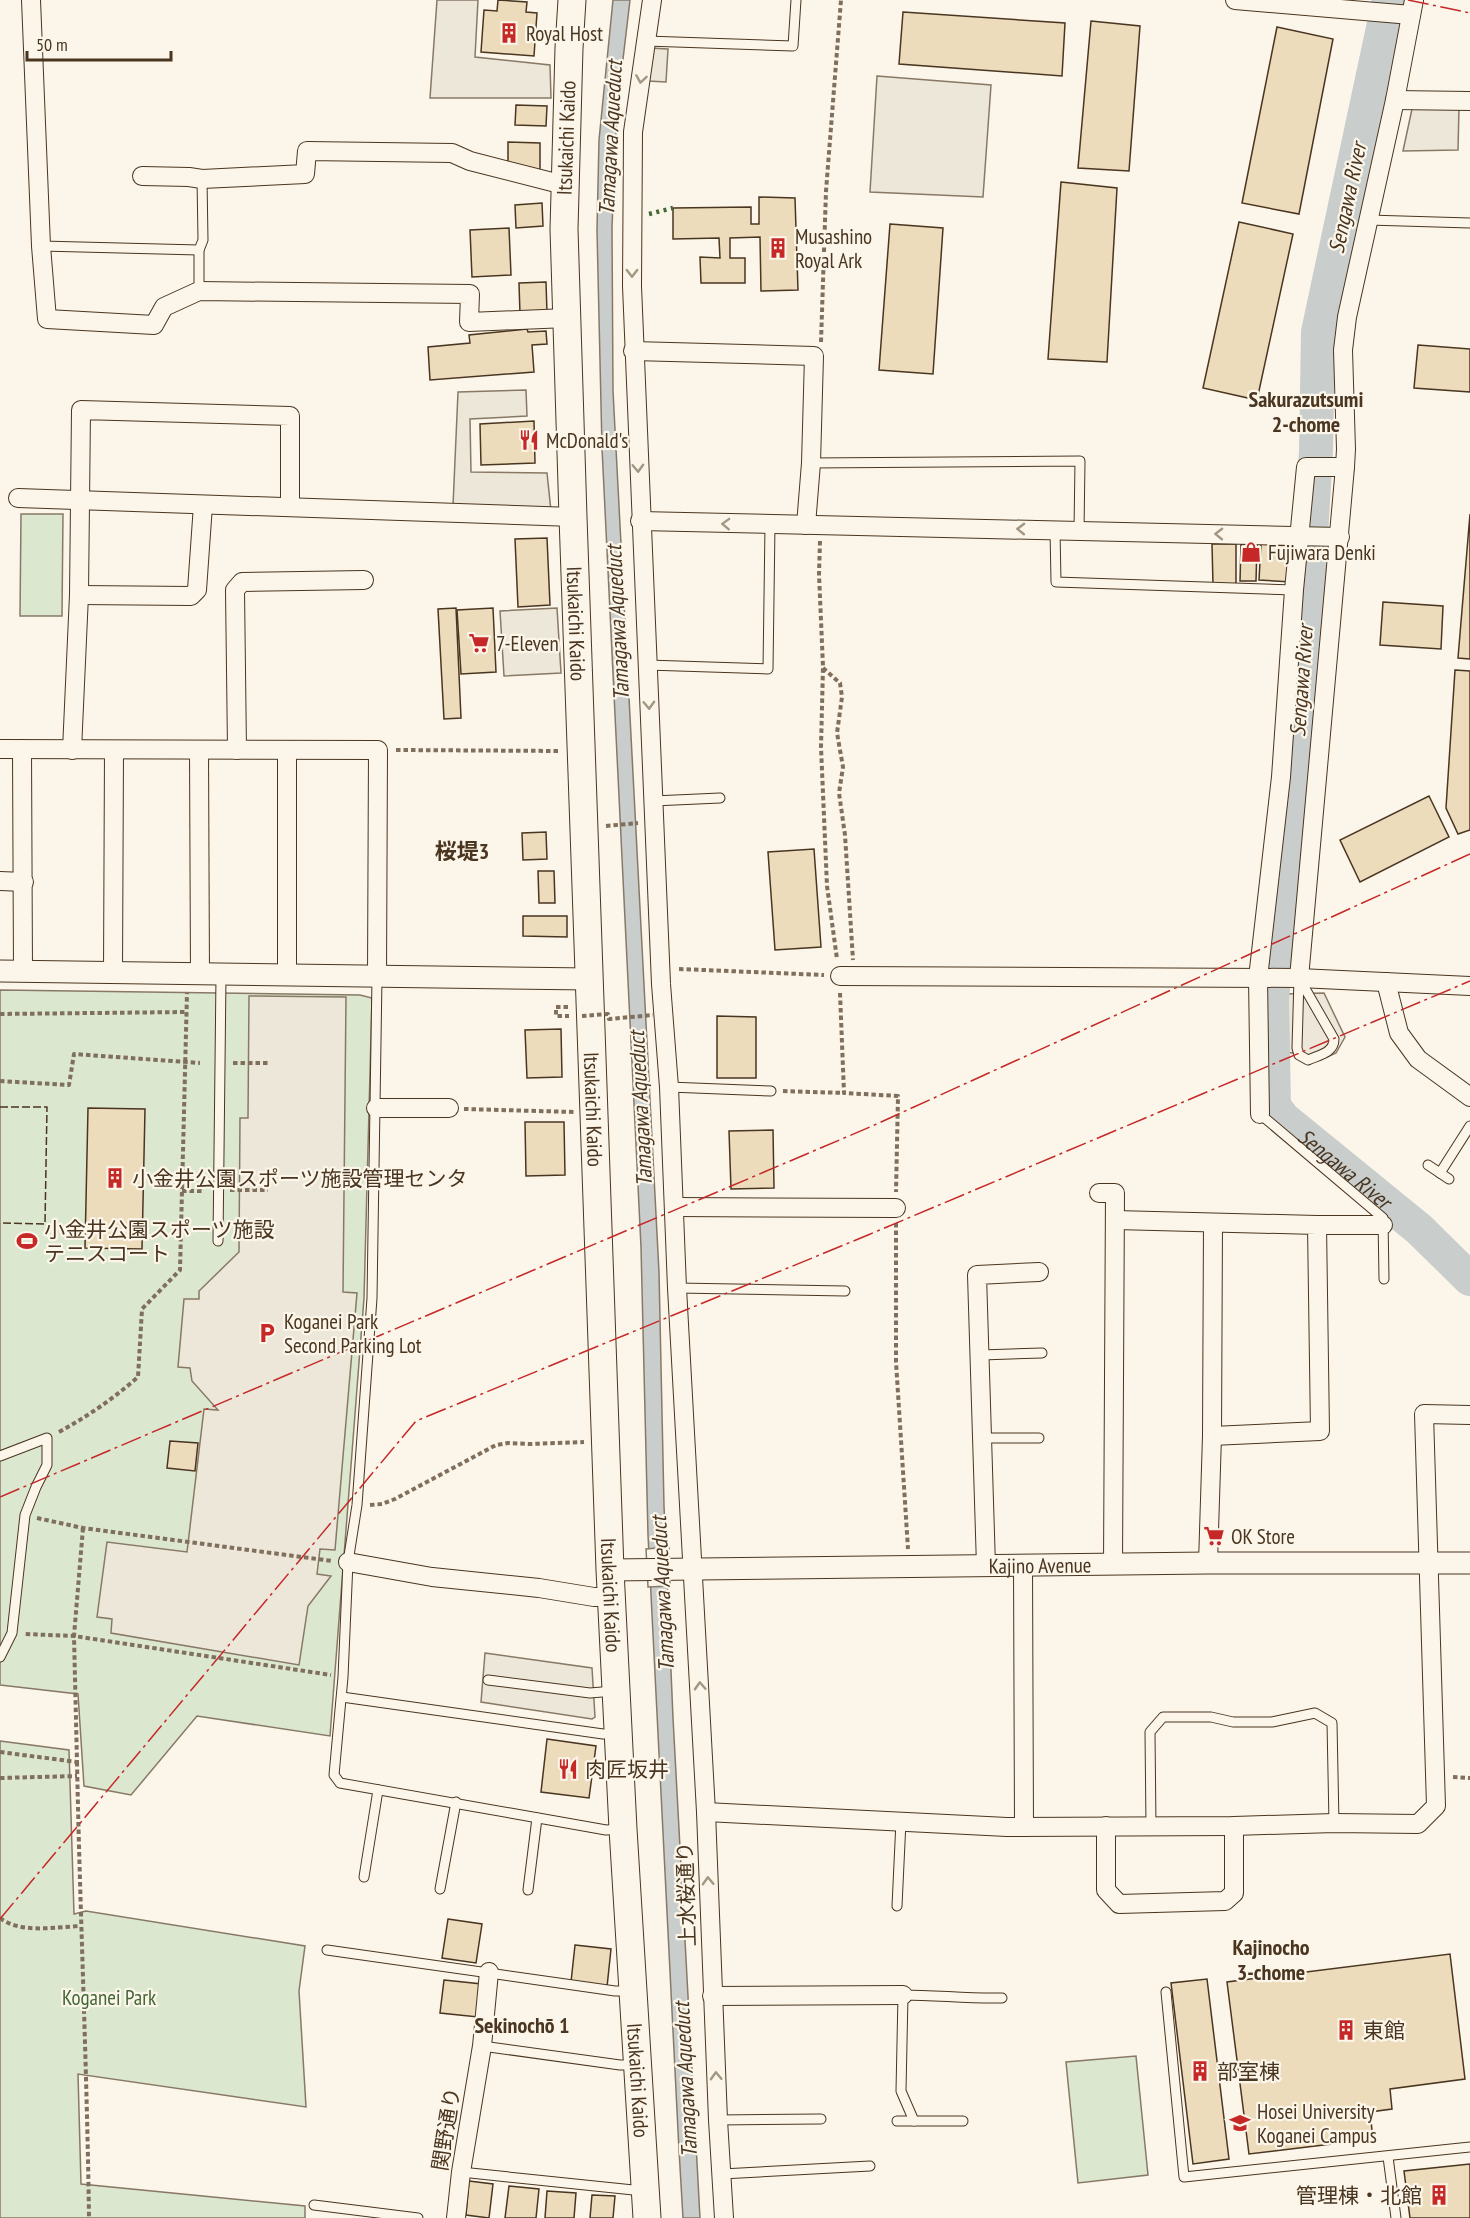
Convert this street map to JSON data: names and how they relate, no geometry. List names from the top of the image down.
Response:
{
  "streets": {
    "main road": ["Itsukaichi Kaido"],
    "street": ["Kajino Avenue", "上水桜通り", "関野通り"]
  },
  "crossings": [
    ["Itsukaichi Kaido", "Kajino Avenue"],
    ["Kajino Avenue", "上水桜通り"]
  ],
  "districts": [
    "Sakurazutsumi 2-chome",
    "桜堤3",
    "Kajinocho 3-chome",
    "Sekinochō 1"
  ],
  "water": ["Tamagawa Aqueduct", "Sengawa River"],
  "parks": ["Koganei Park"],
  "places": {
    "building": [
      "Royal Host",
      "Musashino Royal Ark",
      "小金井公園スポーツ施設管理センタ",
      "東館",
      "部室棟",
      "管理棟・北館"
    ],
    "restaurant": ["McDonald's", "肉匠坂井"],
    "shop": ["Fujiwara Denki"],
    "supermarket": ["7-Eleven", "OK Store"],
    "sports": ["小金井公園スポーツ施設 テニスコート"],
    "parking": ["Koganei Park Second Parking Lot"],
    "school or university": ["Hosei University Koganei Campus"]
  },
  "scale_bar": "50 m"
}
